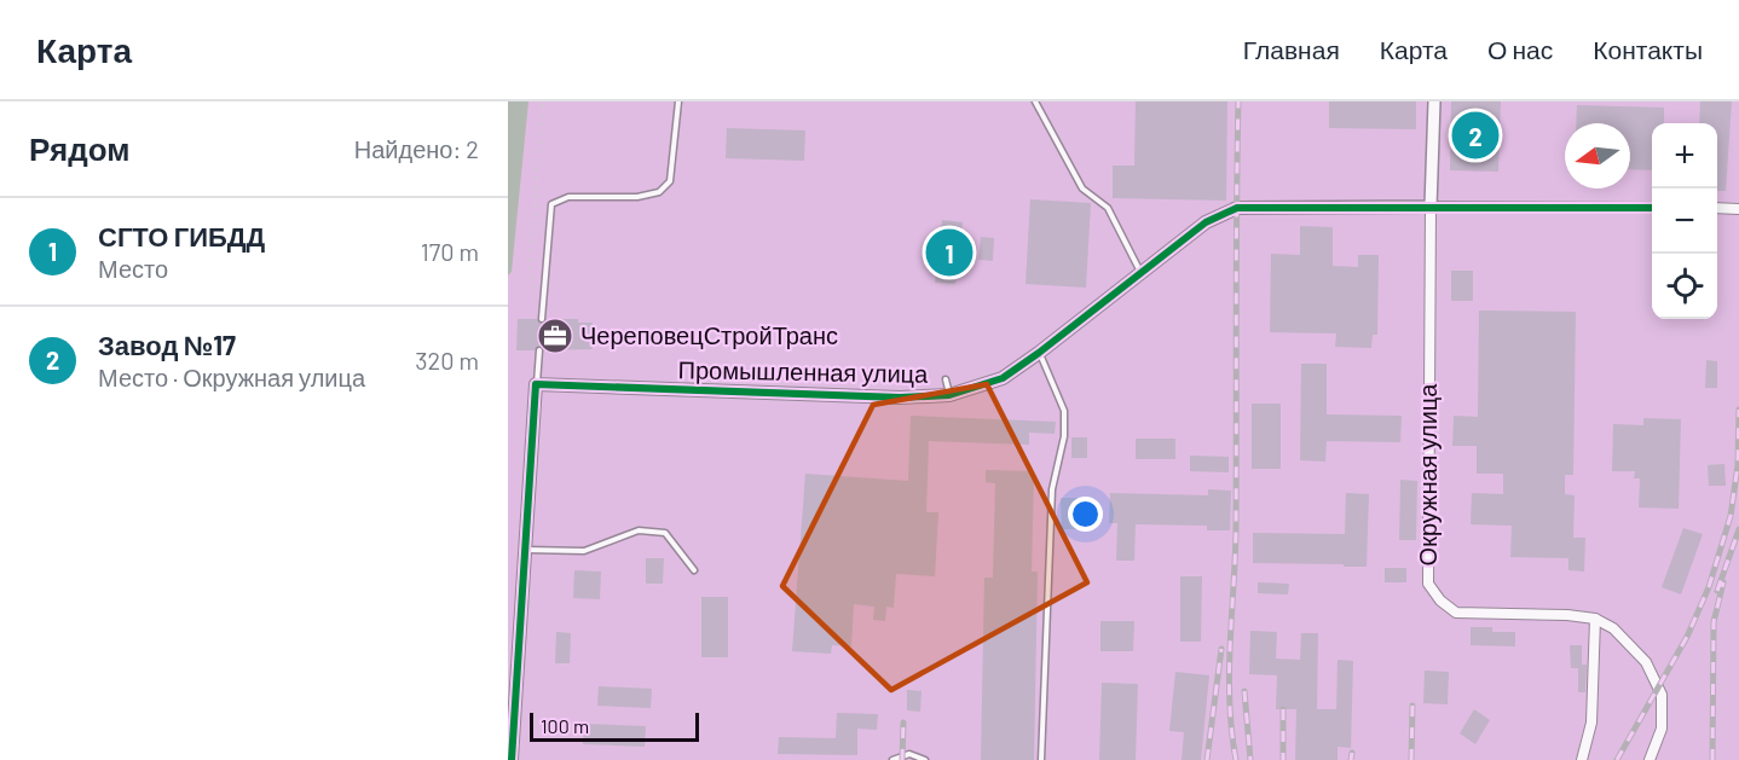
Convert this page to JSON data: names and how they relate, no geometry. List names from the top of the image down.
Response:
{
  "streets": {
    "street": ["Промышленная улица", "Окружная улица"]
  },
  "crossings": [
    ["Промышленная улица", "Окружная улица"]
  ],
  "places": {
    "office": ["ЧереповецСтройТранс"]
  },
  "scale_bar": "100 m",
  "north": "left",
  "page": {
    "header": "Карта",
    "nav": [
      "Главная",
      "Карта",
      "О нас",
      "Контакты"
    ],
    "heading": ["Рядом", "Найдено: 2"],
    "pins": ["2", "1"],
    "map_buttons": ["+", "−"],
    "list": [
      {
        "mark": "1",
        "name": "СГТО ГИБДД",
        "note": "Место",
        "value": "170 m"
      },
      {
        "mark": "2",
        "name": "Завод №17",
        "note": "Место · Окружная улица",
        "value": "320 m"
      }
    ],
    "scale": "100 m"
  }
}
